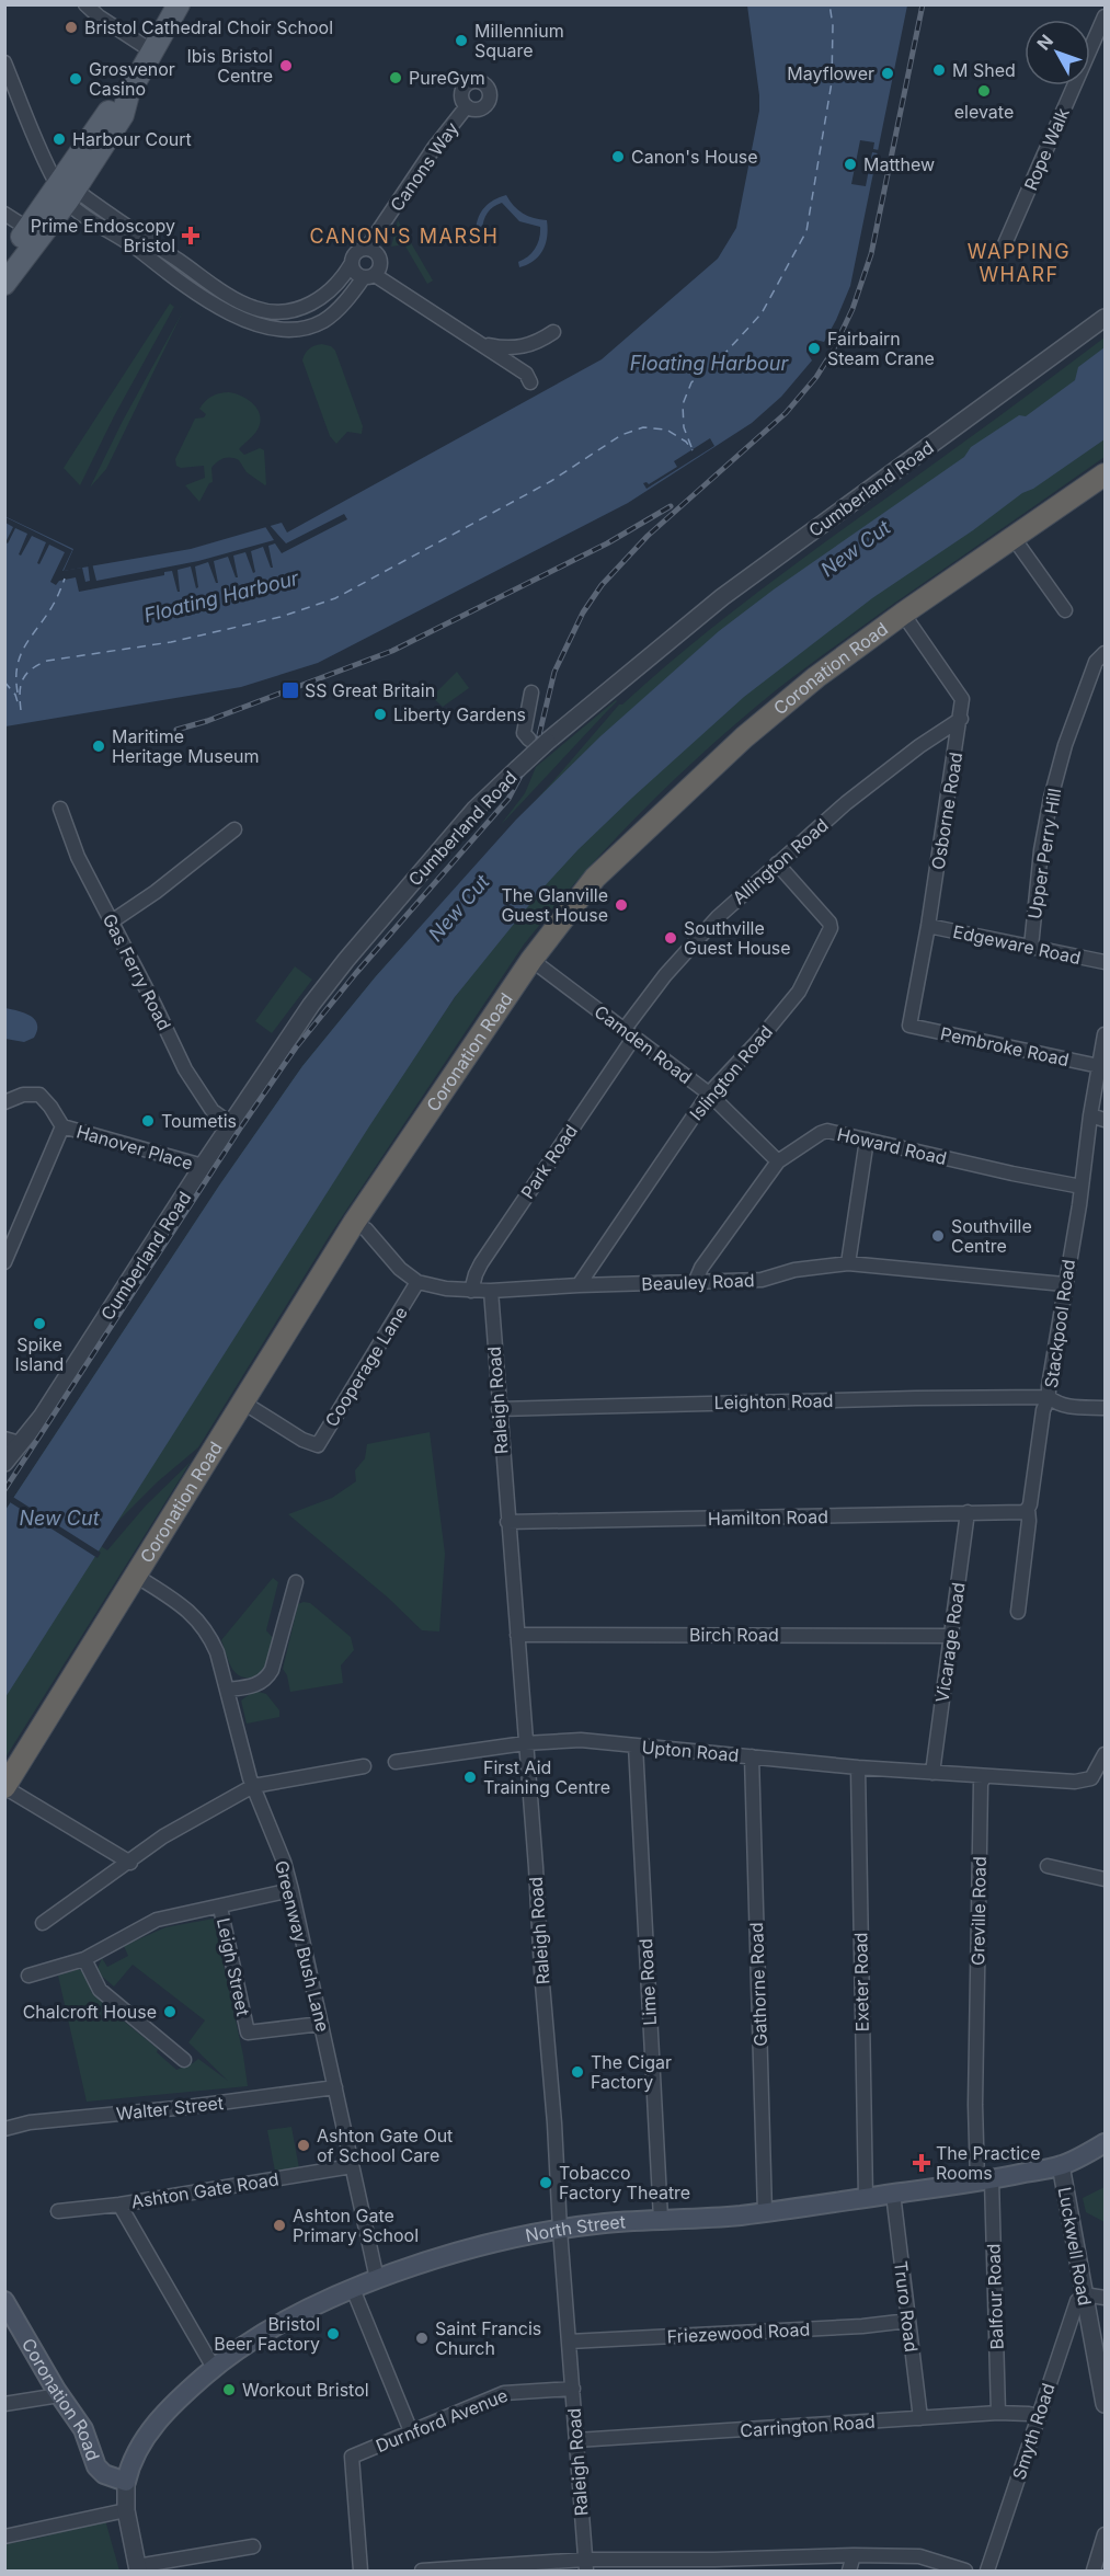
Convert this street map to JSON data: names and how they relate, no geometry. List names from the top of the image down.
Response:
{
  "streets": {
    "highway": ["Coronation Road"],
    "main road": ["North Street"],
    "street": [
      "Rope Walk",
      "Canons Way",
      "Cumberland Road",
      "Osborne Road",
      "Upper Perry Hill",
      "Allington Road",
      "Edgeware Road",
      "Gas Ferry Road",
      "Camden Road",
      "Pembroke Road",
      "Islington Road",
      "Howard Road",
      "Hanover Place",
      "Park Road",
      "Beauley Road",
      "Stackpool Road",
      "Cooperage Lane",
      "Raleigh Road",
      "Leighton Road",
      "Hamilton Road",
      "Birch Road",
      "Vicarage Road",
      "Upton Road",
      "Greville Road",
      "Greenway Bush Lane",
      "Leigh Street",
      "Lime Road",
      "Exeter Road",
      "Gathorne Road",
      "Walter Street",
      "Ashton Gate Road",
      "Luckwell Road",
      "Balfour Road",
      "Truro Road",
      "Friezewood Road",
      "Durnford Avenue",
      "Carrington Road",
      "Smyth Road"
    ]
  },
  "crossings": [
    ["Cumberland Road", "Gas Ferry Road"],
    ["Cumberland Road", "Hanover Place"],
    ["Coronation Road", "Osborne Road"],
    ["Coronation Road", "Camden Road"],
    ["Coronation Road", "Beauley Road"],
    ["Coronation Road", "Cooperage Lane"],
    ["Coronation Road", "Greenway Bush Lane"],
    ["Coronation Road", "North Street"],
    ["Osborne Road", "Allington Road"],
    ["Osborne Road", "Edgeware Road"],
    ["Osborne Road", "Pembroke Road"],
    ["Upper Perry Hill", "Edgeware Road"],
    ["Allington Road", "Camden Road"],
    ["Allington Road", "Islington Road"],
    ["Allington Road", "Park Road"],
    ["Camden Road", "Islington Road"],
    ["Camden Road", "Howard Road"],
    ["Camden Road", "Park Road"],
    ["Pembroke Road", "Stackpool Road"],
    ["Islington Road", "Beauley Road"],
    ["Howard Road", "Beauley Road"],
    ["Howard Road", "Stackpool Road"],
    ["Park Road", "Beauley Road"],
    ["Beauley Road", "Stackpool Road"],
    ["Beauley Road", "Cooperage Lane"],
    ["Beauley Road", "Raleigh Road"],
    ["Stackpool Road", "Leighton Road"],
    ["Stackpool Road", "Hamilton Road"],
    ["Raleigh Road", "Leighton Road"],
    ["Raleigh Road", "Hamilton Road"],
    ["Raleigh Road", "Birch Road"],
    ["Raleigh Road", "Upton Road"],
    ["Raleigh Road", "North Street"],
    ["Raleigh Road", "Friezewood Road"],
    ["Raleigh Road", "Durnford Avenue"],
    ["Raleigh Road", "Carrington Road"],
    ["Hamilton Road", "Vicarage Road"],
    ["Birch Road", "Vicarage Road"],
    ["Vicarage Road", "Upton Road"],
    ["Upton Road", "Greville Road"],
    ["Upton Road", "Lime Road"],
    ["Upton Road", "Exeter Road"],
    ["Upton Road", "Gathorne Road"],
    ["Greville Road", "North Street"],
    ["Greville Road", "Balfour Road"],
    ["Greenway Bush Lane", "Leigh Street"],
    ["Greenway Bush Lane", "Walter Street"],
    ["Greenway Bush Lane", "Ashton Gate Road"],
    ["Greenway Bush Lane", "North Street"],
    ["Lime Road", "North Street"],
    ["Exeter Road", "North Street"],
    ["Gathorne Road", "North Street"],
    ["North Street", "Luckwell Road"],
    ["North Street", "Balfour Road"],
    ["North Street", "Truro Road"],
    ["Luckwell Road", "Smyth Road"],
    ["Balfour Road", "Carrington Road"],
    ["Truro Road", "Friezewood Road"],
    ["Truro Road", "Carrington Road"],
    ["Carrington Road", "Smyth Road"]
  ],
  "districts": ["CANON'S MARSH", "WAPPING WHARF"],
  "water": ["Floating Harbour", "New Cut"],
  "places": {
    "other": [
      "Bristol Cathedral Choir School",
      "Millennium Square",
      "Ibis Bristol Centre",
      "M Shed",
      "Mayflower",
      "PureGym",
      "Grosvenor Casino",
      "elevate",
      "Harbour Court",
      "Canon's House",
      "Matthew",
      "Fairbairn Steam Crane",
      "Liberty Gardens",
      "Maritime Heritage Museum",
      "The Glanville Guest House",
      "Southville Guest House",
      "Toumetis",
      "Southville Centre",
      "Spike Island",
      "First Aid Training Centre",
      "Chalcroft House",
      "The Cigar Factory",
      "Ashton Gate Out of School Care",
      "Tobacco Factory Theatre",
      "Ashton Gate Primary School",
      "Bristol Beer Factory",
      "Saint Francis Church",
      "Workout Bristol"
    ],
    "health": ["Prime Endoscopy Bristol", "The Practice Rooms"],
    "transit": ["SS Great Britain"]
  },
  "north": "top left"
}
